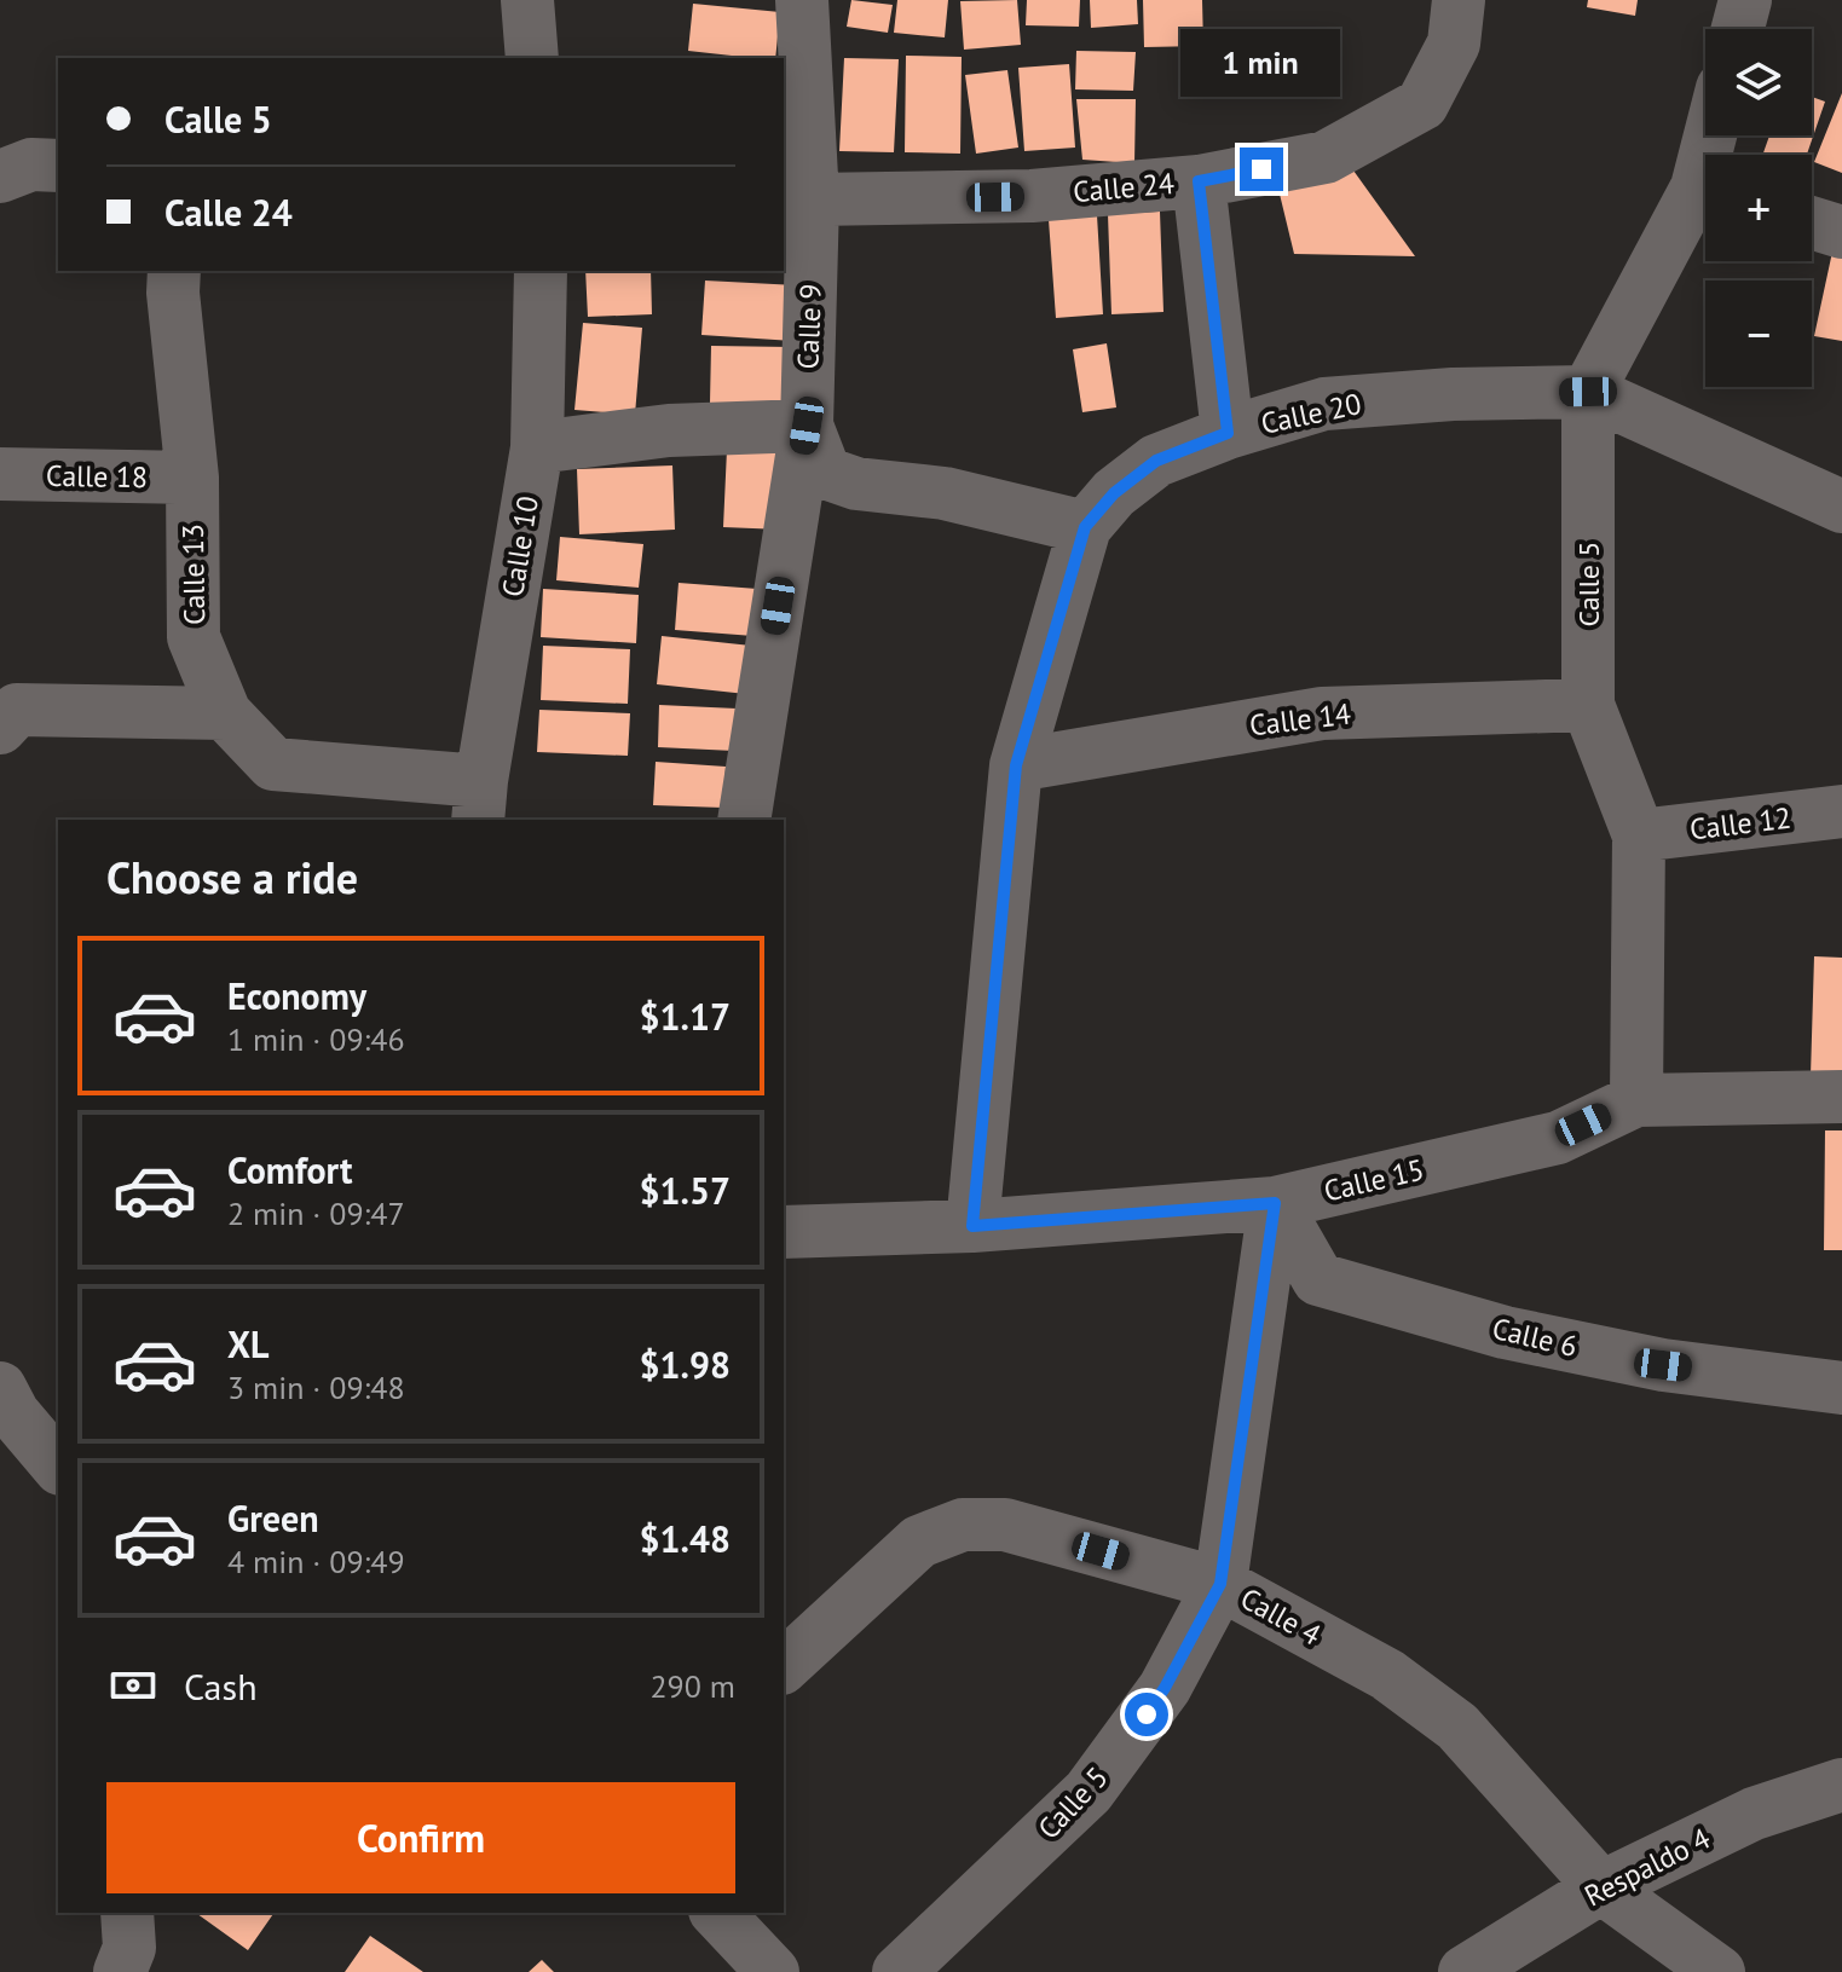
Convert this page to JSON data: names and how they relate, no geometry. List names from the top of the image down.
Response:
{
  "streets": {
    "street": [
      "Calle 24",
      "Calle 9",
      "Calle 20",
      "Calle 18",
      "Calle 10",
      "Calle 13",
      "Calle 5",
      "Calle 14",
      "Calle 12",
      "Calle 15",
      "Calle 6",
      "Calle 4",
      "Respaldo 4"
    ]
  },
  "crossings": [
    ["Calle 24", "Calle 9"],
    ["Calle 20", "Calle 5"],
    ["Calle 18", "Calle 13"],
    ["Calle 10", "Calle 13"],
    ["Calle 5", "Calle 14"],
    ["Calle 5", "Calle 12"],
    ["Calle 5", "Calle 15"],
    ["Calle 5", "Calle 6"],
    ["Calle 5", "Calle 4"],
    ["Calle 15", "Calle 6"],
    ["Calle 4", "Respaldo 4"]
  ],
  "page": {
    "map_buttons": ["+", "−"],
    "bubble": "1 min",
    "banner": ["Calle 5", "Calle 24"],
    "heading": "Choose a ride",
    "list": [
      {
        "name": "Economy",
        "note": "1 min · 09:46",
        "value": "$1.17"
      },
      {
        "name": "Comfort",
        "note": "2 min · 09:47",
        "value": "$1.57"
      },
      {
        "name": "XL",
        "note": "3 min · 09:48",
        "value": "$1.98"
      },
      {
        "name": "Green",
        "note": "4 min · 09:49",
        "value": "$1.48"
      }
    ],
    "pay": ["Cash", "290 m"],
    "buttons": "Confirm"
  }
}
